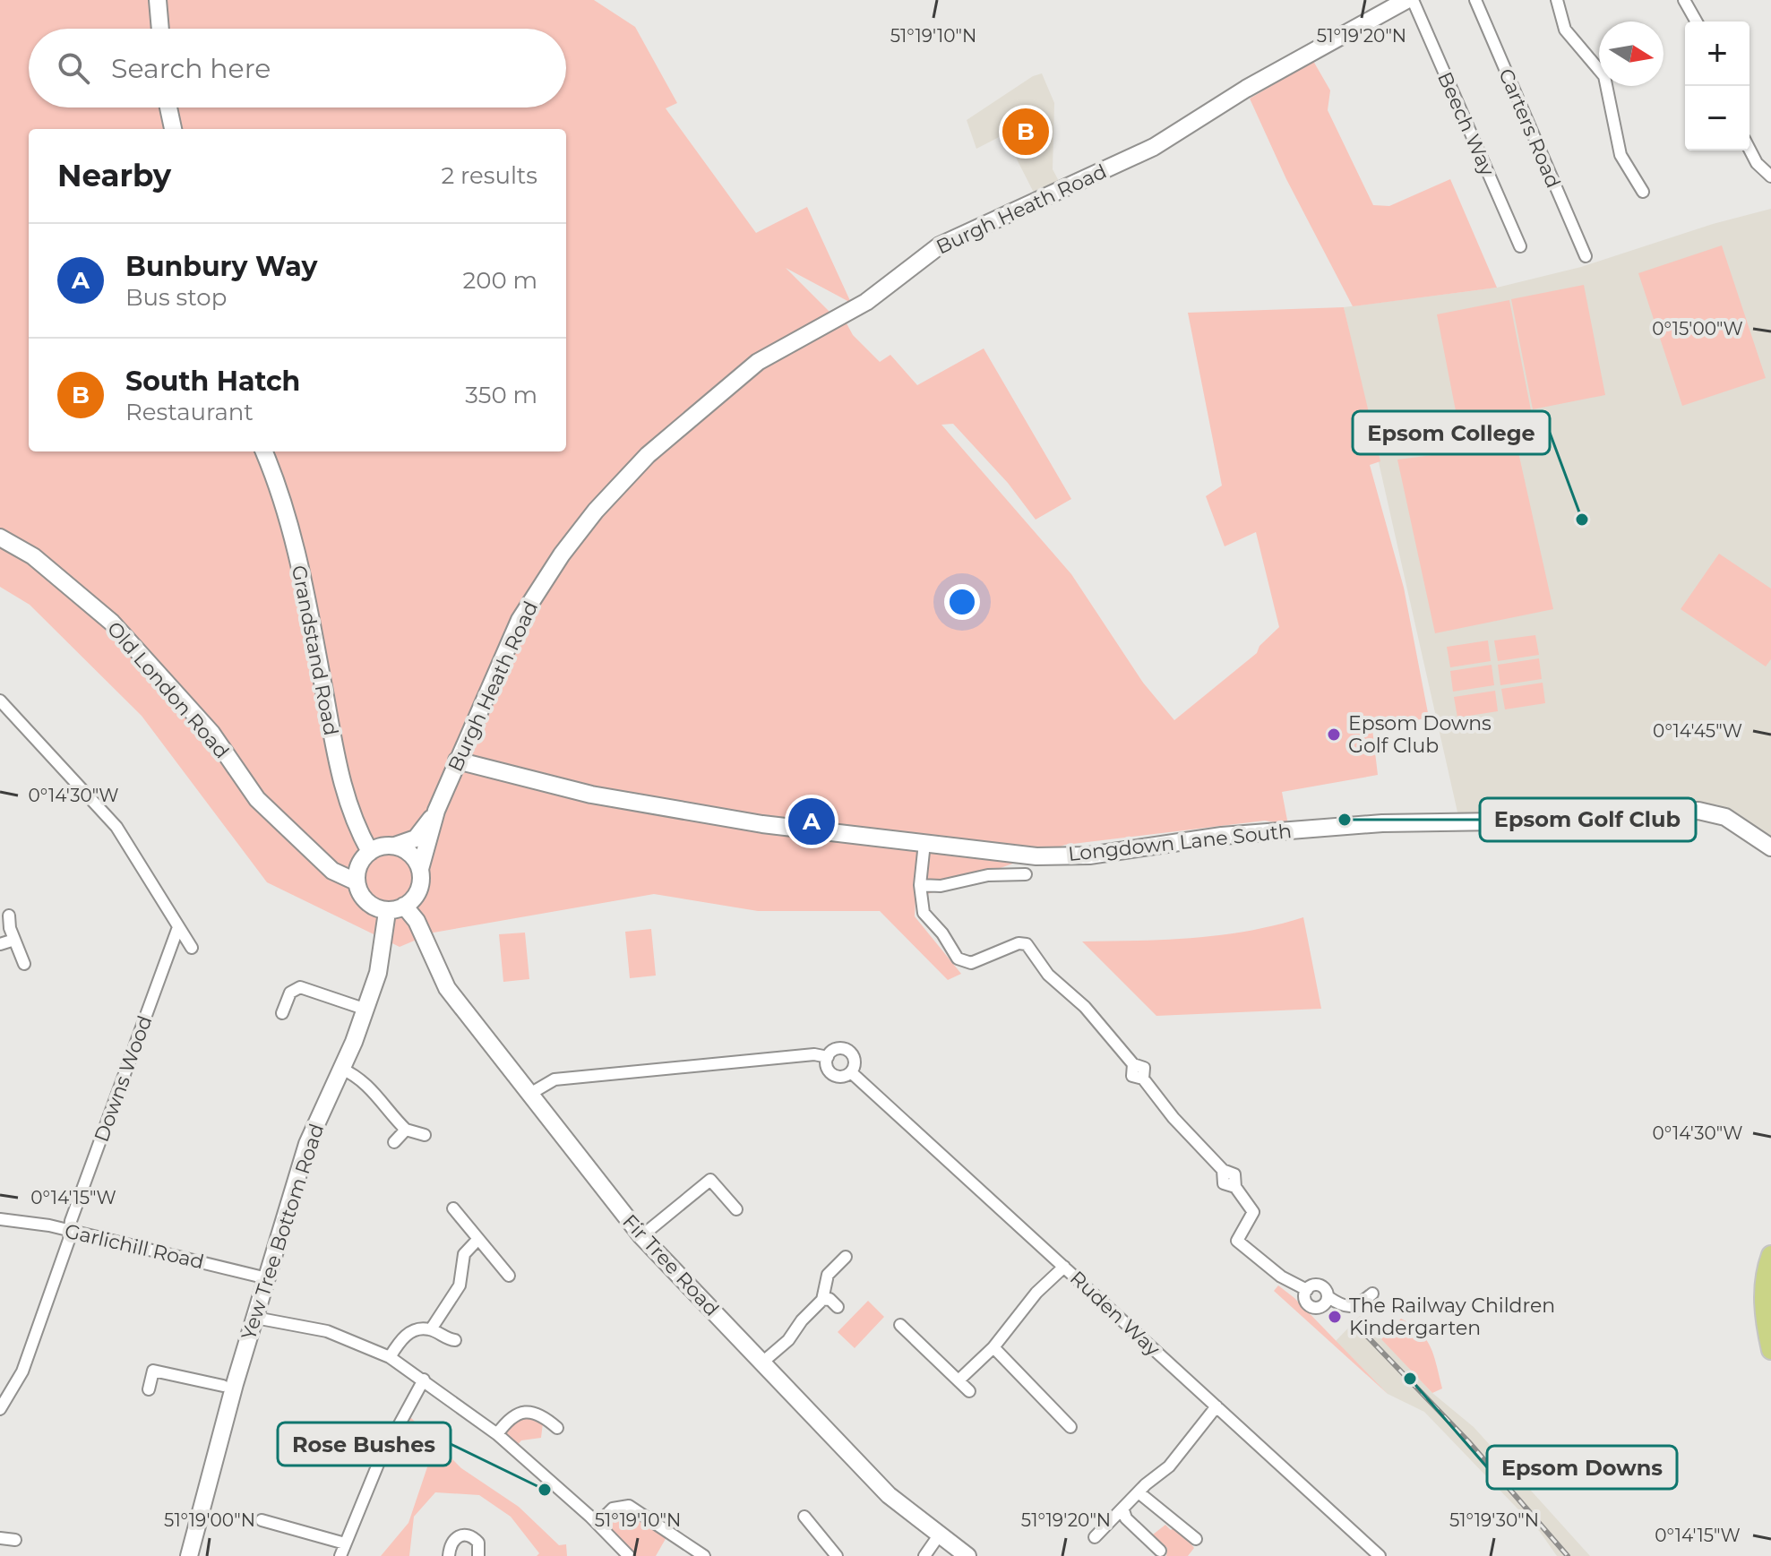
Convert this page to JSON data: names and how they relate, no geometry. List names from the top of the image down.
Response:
{
  "streets": {
    "main road": [
      "Burgh Heath Road",
      "Grandstand Road",
      "Old London Road",
      "Longdown Lane South",
      "Yew Tree Bottom Road",
      "Fir Tree Road"
    ],
    "street": [
      "Beech Way",
      "Carters Road",
      "Downs Wood",
      "Garlichill Road",
      "Ruden Way"
    ]
  },
  "crossings": [
    ["Burgh Heath Road", "Grandstand Road"],
    ["Burgh Heath Road", "Old London Road"],
    ["Burgh Heath Road", "Longdown Lane South"],
    ["Burgh Heath Road", "Yew Tree Bottom Road"],
    ["Burgh Heath Road", "Fir Tree Road"],
    ["Grandstand Road", "Old London Road"],
    ["Grandstand Road", "Yew Tree Bottom Road"],
    ["Grandstand Road", "Fir Tree Road"],
    ["Old London Road", "Yew Tree Bottom Road"],
    ["Old London Road", "Fir Tree Road"],
    ["Downs Wood", "Garlichill Road"],
    ["Yew Tree Bottom Road", "Garlichill Road"],
    ["Yew Tree Bottom Road", "Fir Tree Road"],
    ["Fir Tree Road", "Ruden Way"]
  ],
  "places": [
    "Epsom College",
    "Epsom Downs Golf Club",
    "Epsom Golf Club",
    "The Railway Children Kindergarten",
    "Epsom Downs",
    "Rose Bushes"
  ],
  "north": "right",
  "page": {
    "map_buttons": ["+", "−"],
    "search": "Search here",
    "pins": ["B", "A"],
    "heading": ["Nearby", "2 results"],
    "list": [
      {
        "mark": "A",
        "name": "Bunbury Way",
        "note": "Bus stop",
        "value": "200 m"
      },
      {
        "mark": "B",
        "name": "South Hatch",
        "note": "Restaurant",
        "value": "350 m"
      }
    ]
  },
  "coordinates": [
    "51°19'10\"N",
    "51°19'20\"N",
    "0°15'00\"W",
    "0°14'45\"W",
    "0°14'30\"W",
    "0°14'15\"W",
    "51°19'00\"N",
    "51°19'30\"N"
  ]
}
